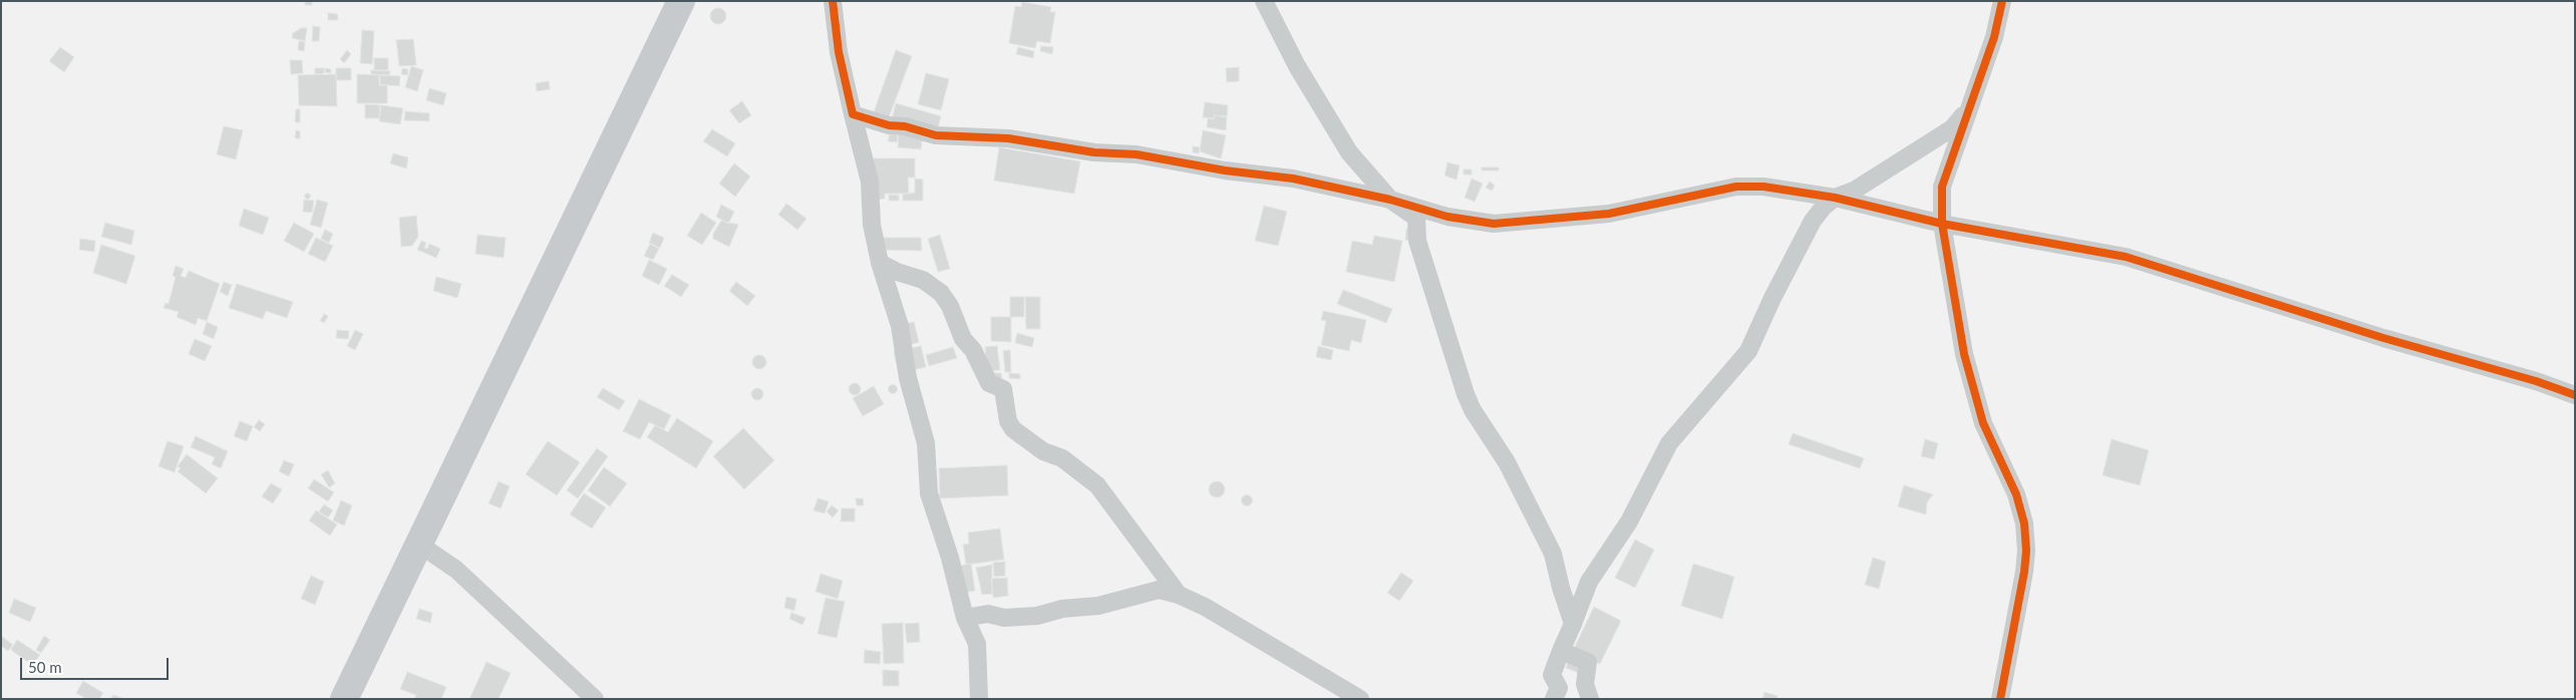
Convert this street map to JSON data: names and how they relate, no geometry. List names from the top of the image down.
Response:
{
  "scale_bar": "50 m"
}
